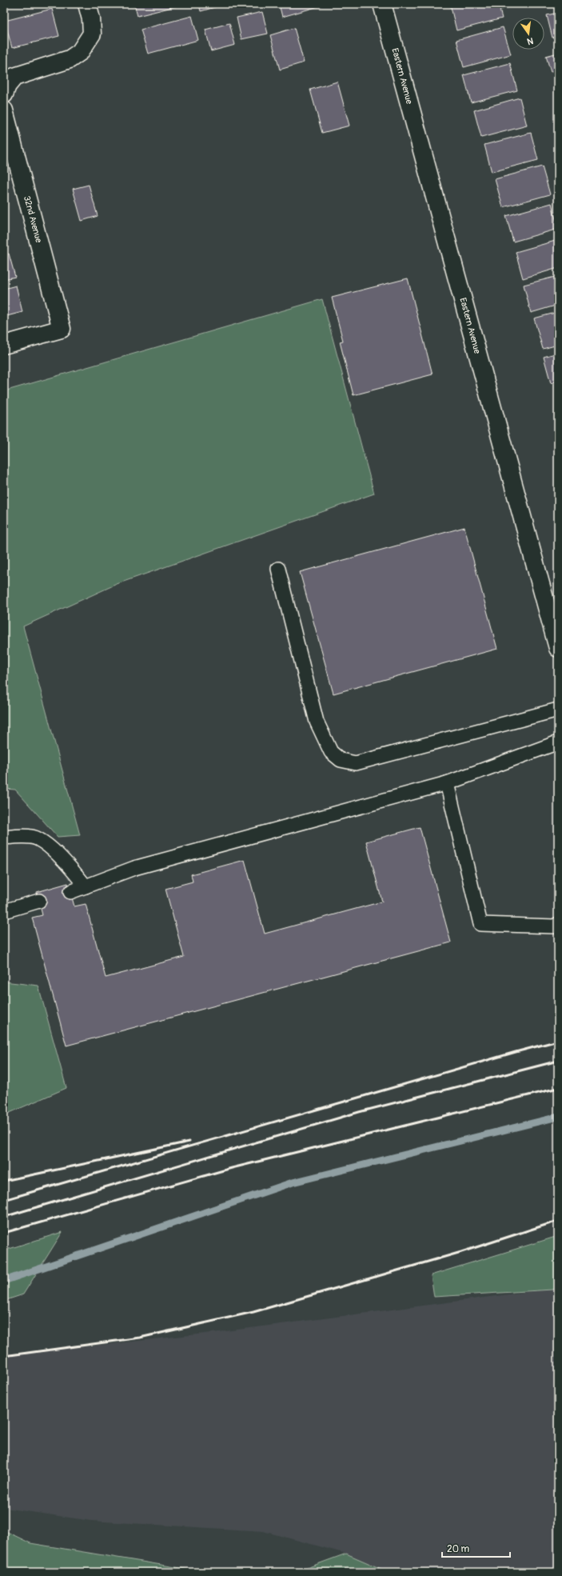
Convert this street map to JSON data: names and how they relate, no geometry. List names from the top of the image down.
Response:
{
  "streets": {
    "street": ["Eastern Avenue", "32nd Avenue"]
  },
  "scale_bar": "20 m",
  "north": "bottom"
}
